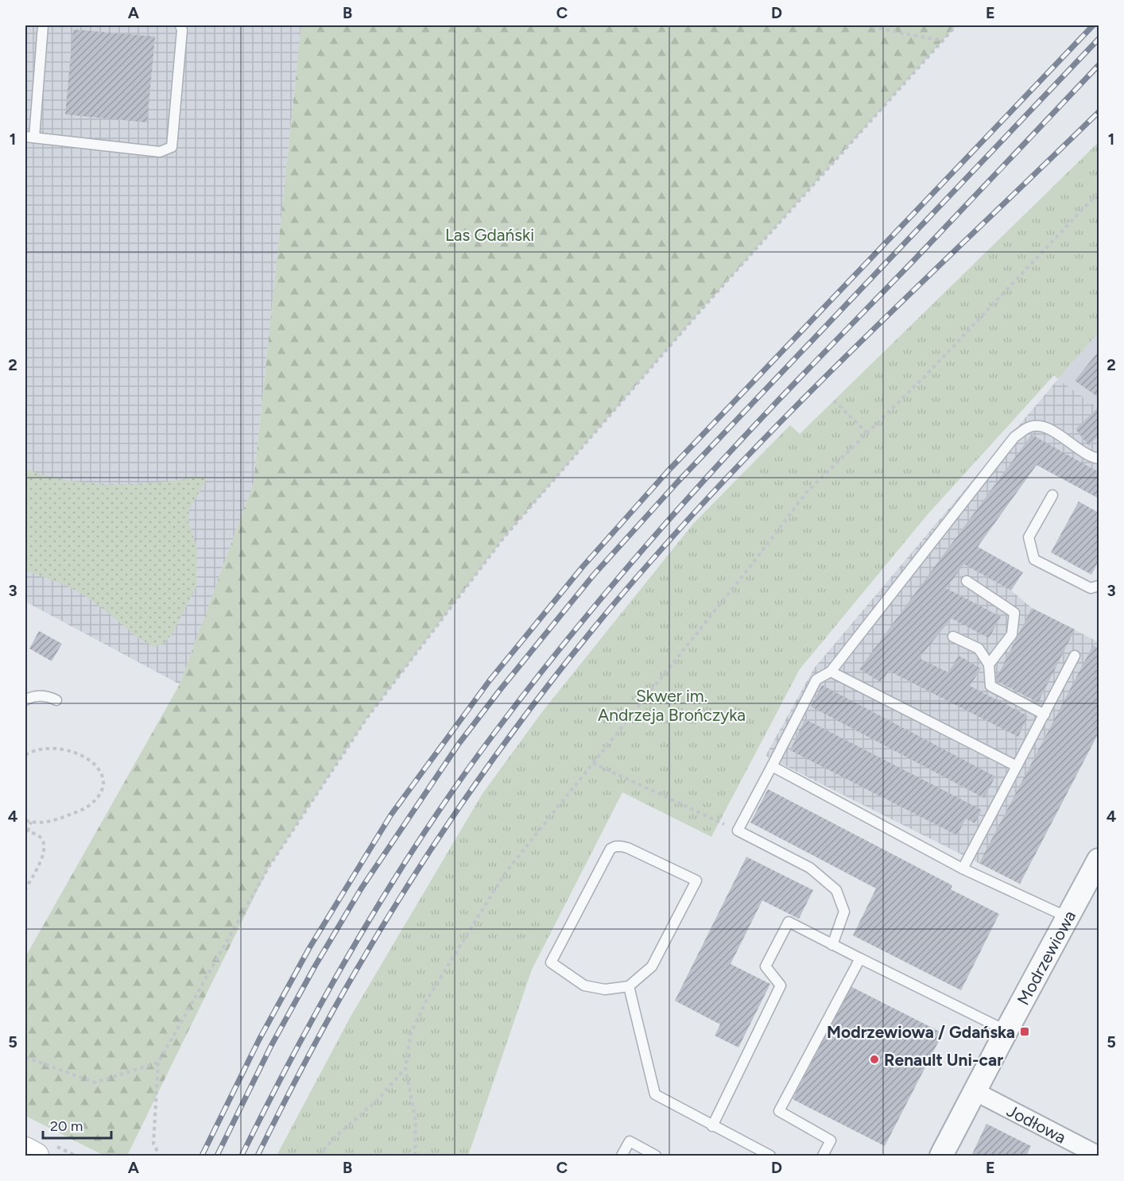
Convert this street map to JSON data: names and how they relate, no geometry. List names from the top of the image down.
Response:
{
  "streets": {
    "street": ["Modrzewiowa", "Jodłowa"]
  },
  "crossings": [
    ["Modrzewiowa", "Jodłowa"]
  ],
  "parks": ["Las Gdański", "Skwer im. Andrzeja Brończyka"],
  "places": {
    "transit": ["Modrzewiowa / Gdańska"],
    "other": ["Renault Uni-car"]
  },
  "scale_bar": "20 m",
  "grid": {
    "columns": [
      "A",
      "B",
      "C",
      "D",
      "E"
    ],
    "rows": [
      "1",
      "2",
      "3",
      "4",
      "5"
    ]
  }
}
